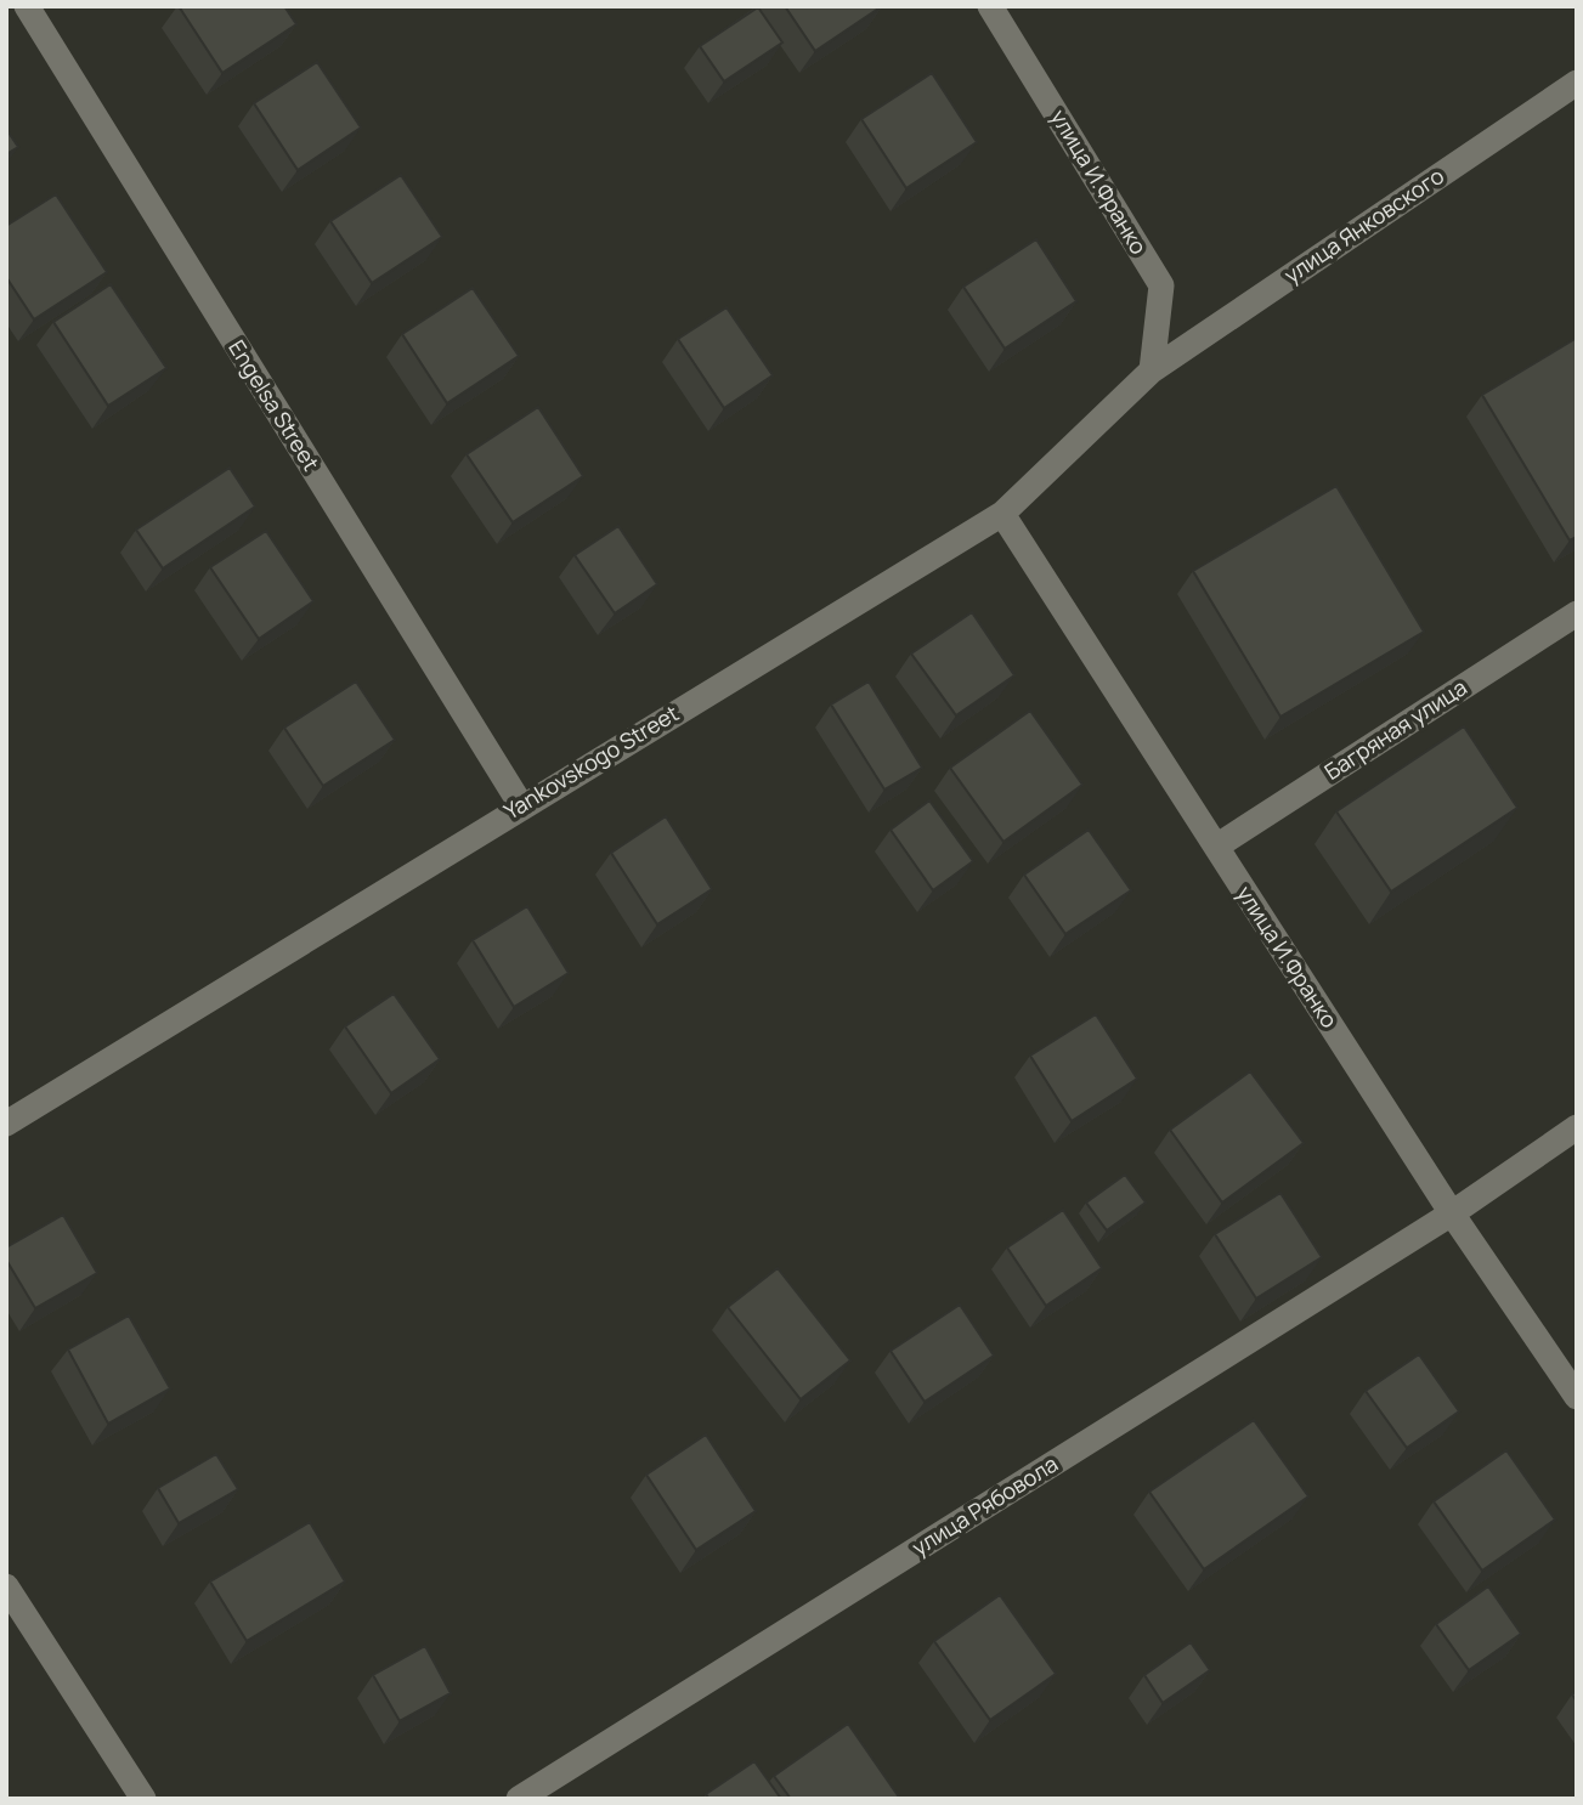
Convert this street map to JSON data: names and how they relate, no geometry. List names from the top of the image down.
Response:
{
  "streets": {
    "street": [
      "улица И.Франко",
      "улица Янковского",
      "Engelsa Street",
      "Багряная улица",
      "Yankovskogo Street",
      "улица Рябовола"
    ]
  },
  "crossings": [
    ["улица И.Франко", "улица Янковского"],
    ["улица И.Франко", "Багряная улица"],
    ["улица И.Франко", "Yankovskogo Street"],
    ["улица И.Франко", "улица Рябовола"],
    ["улица Янковского", "Yankovskogo Street"],
    ["Engelsa Street", "Yankovskogo Street"]
  ]
}
